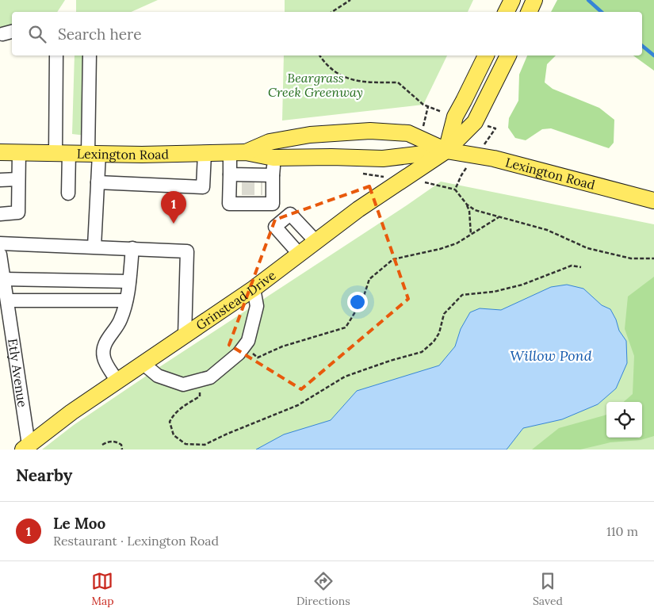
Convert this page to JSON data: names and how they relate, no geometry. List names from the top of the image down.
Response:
{
  "streets": {
    "main road": ["Lexington Road", "Grinstead Drive"],
    "street": ["Etly Avenue"]
  },
  "crossings": [
    ["Lexington Road", "Grinstead Drive"],
    ["Grinstead Drive", "Etly Avenue"]
  ],
  "water": ["Willow Pond"],
  "parks": ["Beargrass Creek Greenway"],
  "page": {
    "search": "Search here",
    "pins": "1",
    "heading": "Nearby",
    "list": [
      {
        "mark": "1",
        "name": "Le Moo",
        "note": "Restaurant · Lexington Road",
        "value": "110 m"
      }
    ],
    "nav": ["Map", "Directions", "Saved"]
  }
}
